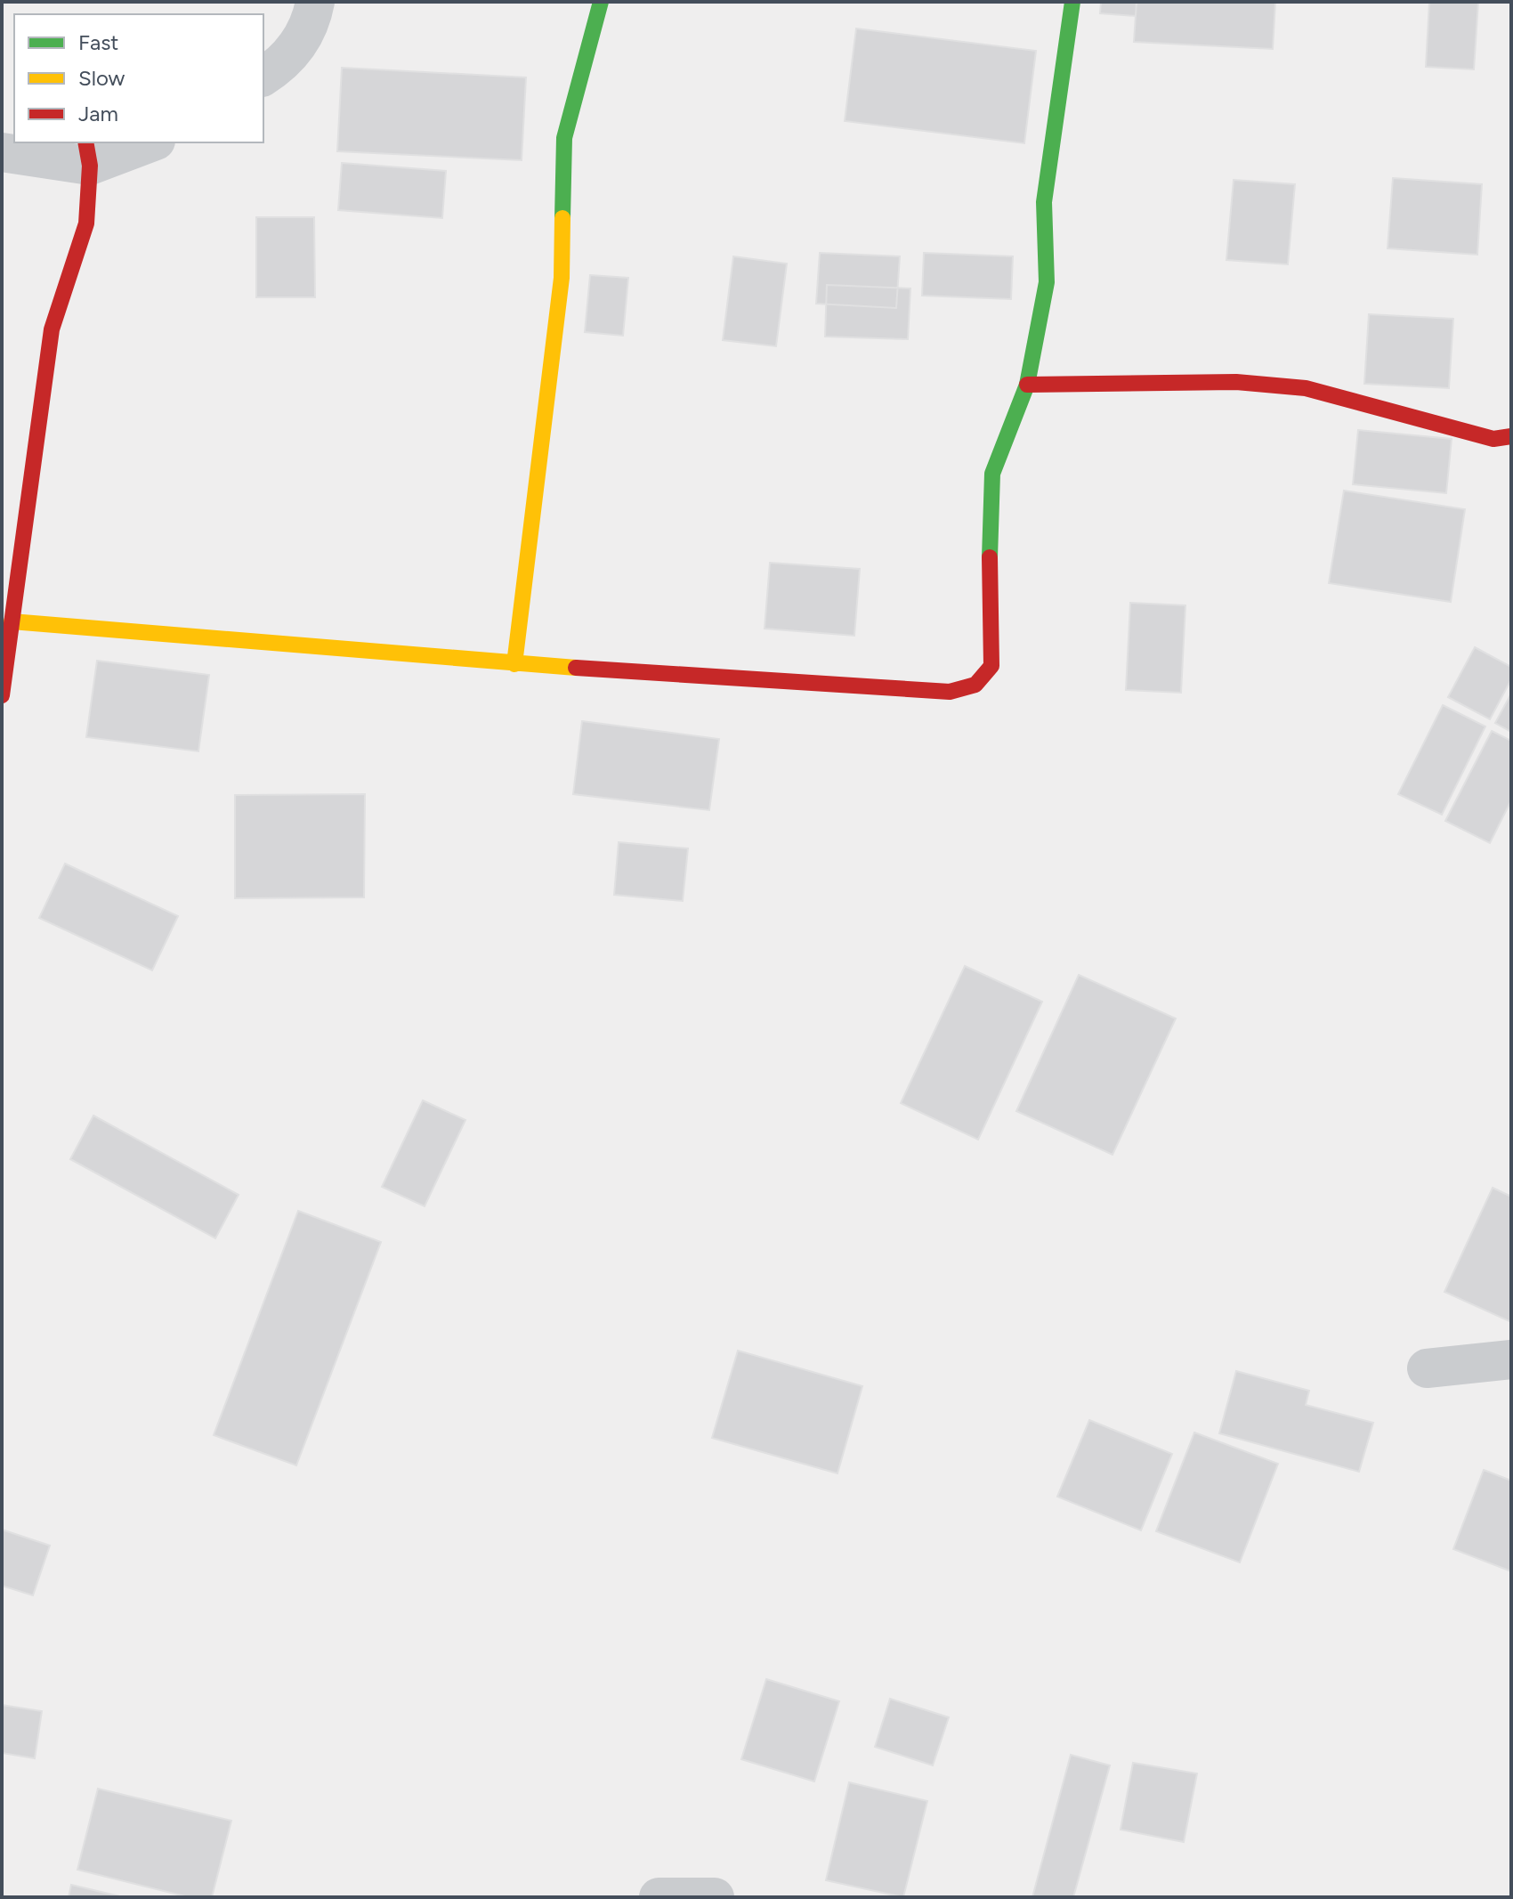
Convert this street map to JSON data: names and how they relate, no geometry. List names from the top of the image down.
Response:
{
  "legend": ["Fast", "Slow", "Jam"]
}
